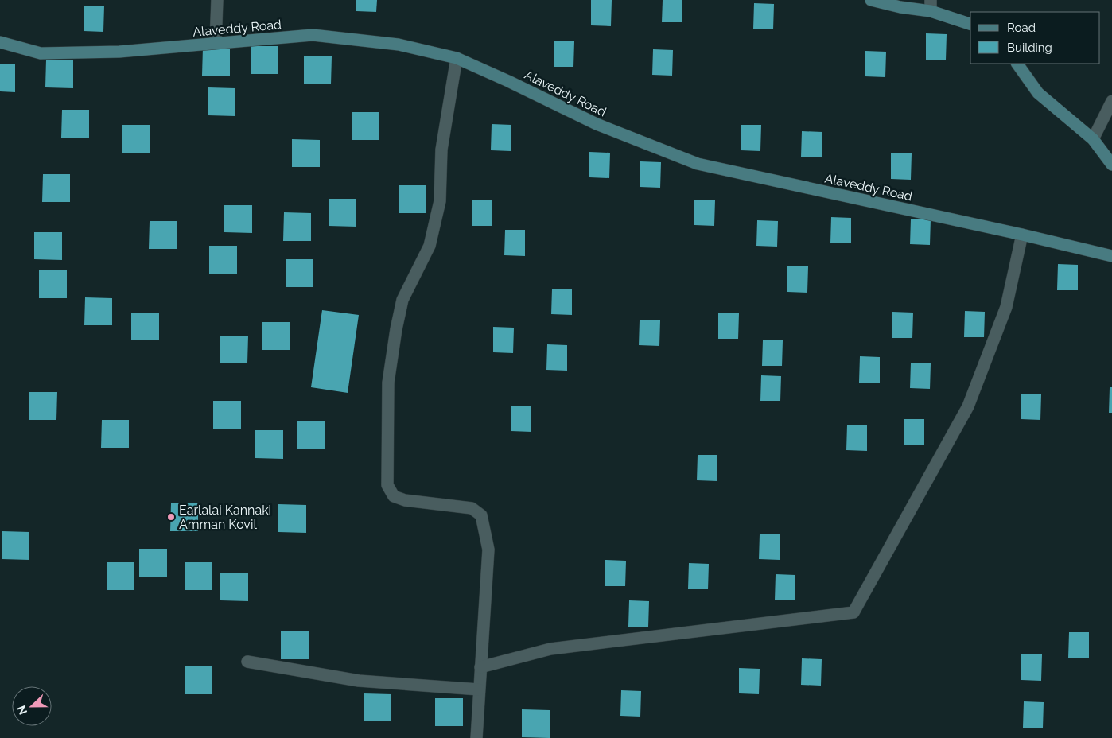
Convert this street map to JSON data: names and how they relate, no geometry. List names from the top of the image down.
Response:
{
  "streets": {
    "street": ["Alaveddy Road"]
  },
  "places": ["Earlalai Kannaki Amman Kovil"],
  "legend": ["Road", "Building"],
  "north": "left"
}
